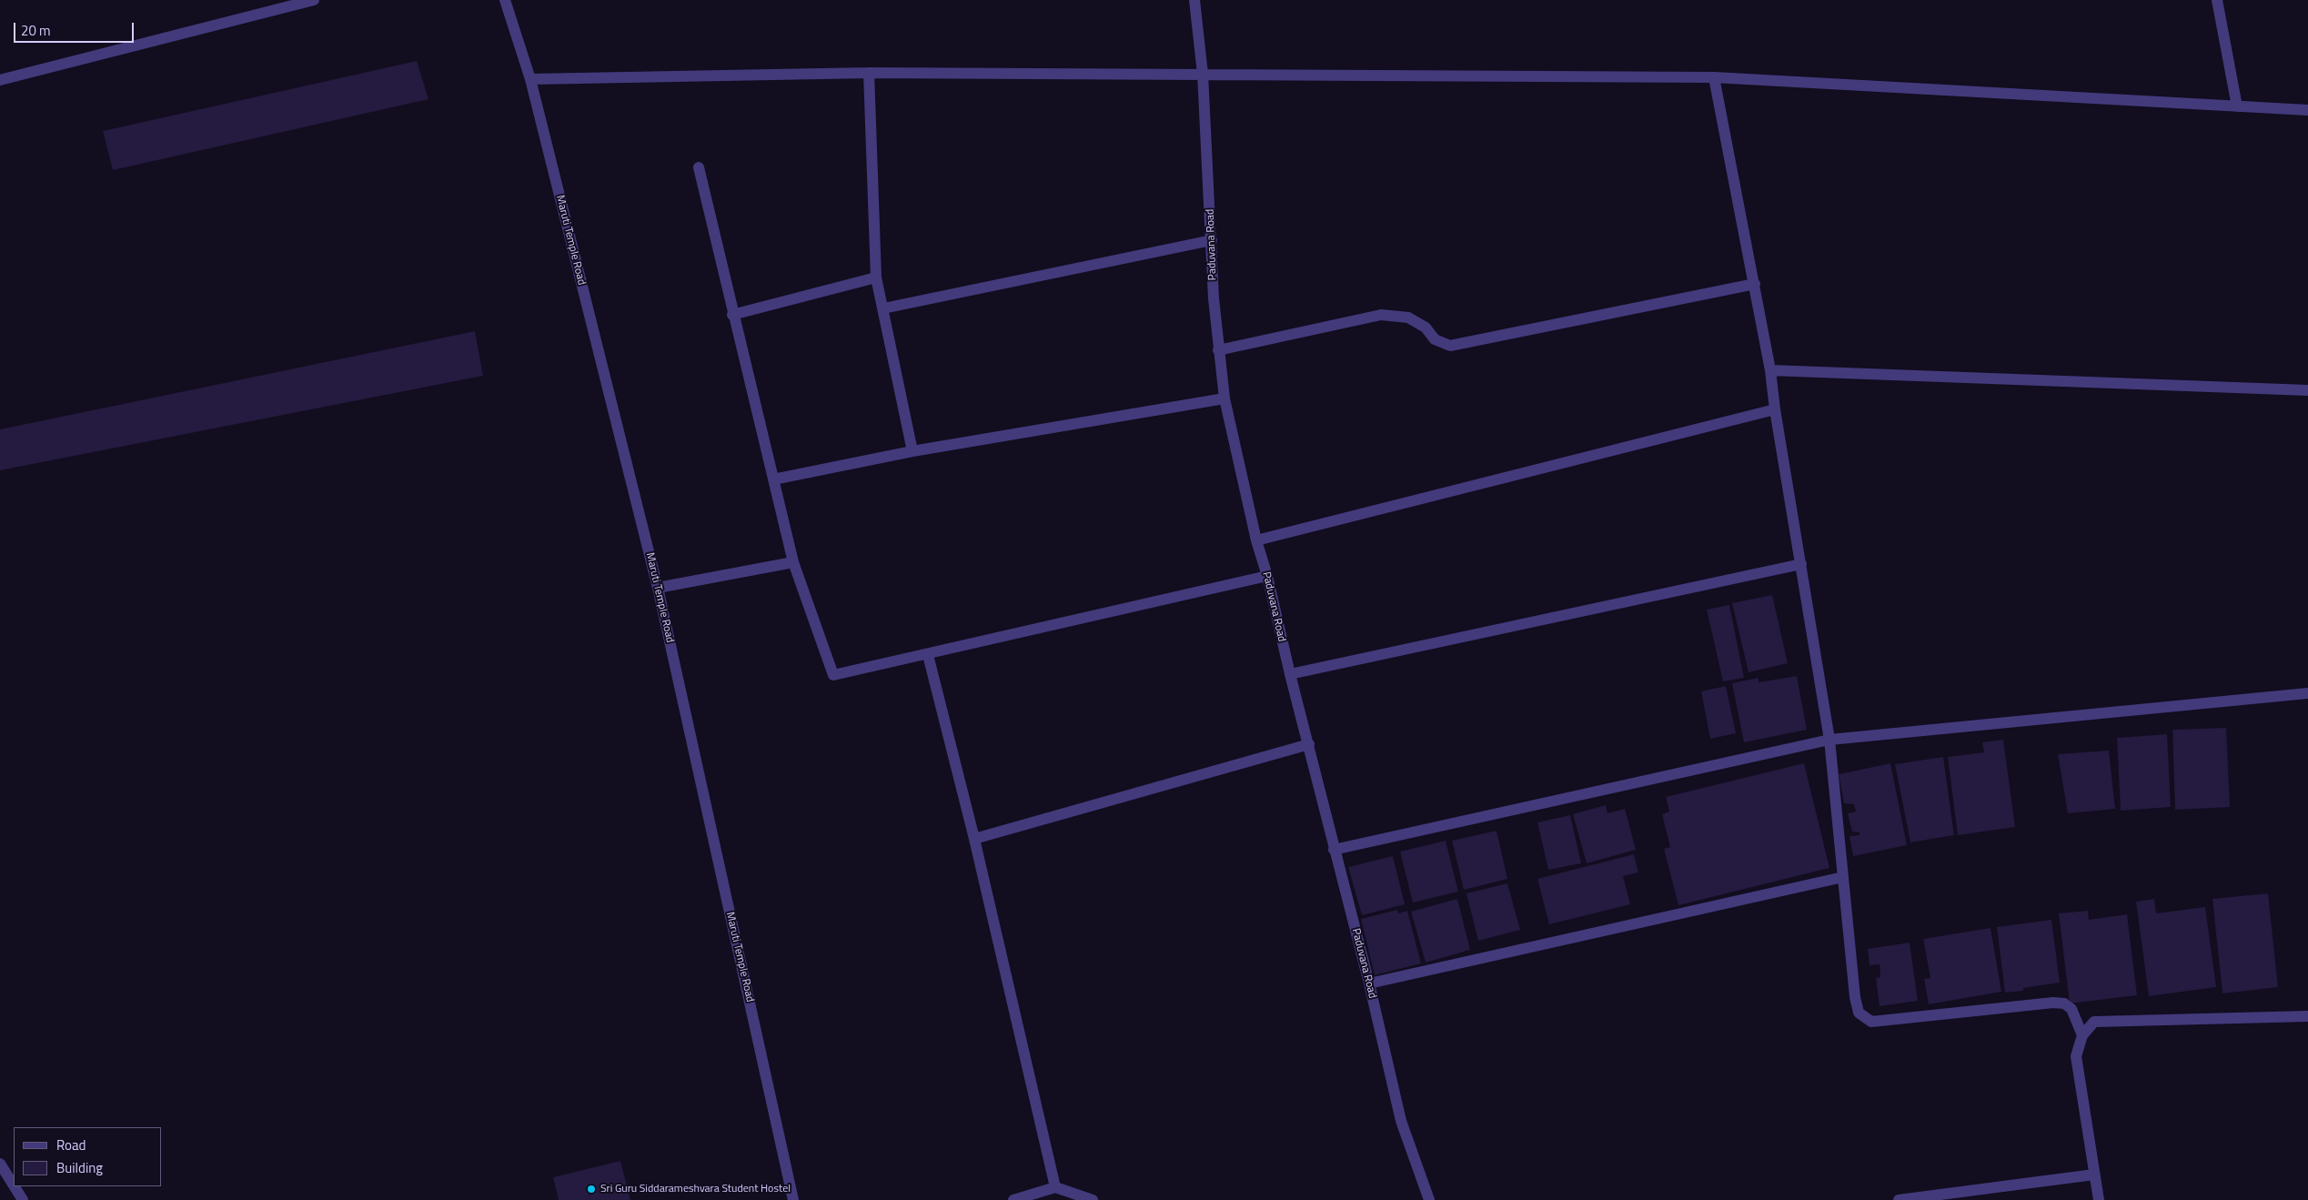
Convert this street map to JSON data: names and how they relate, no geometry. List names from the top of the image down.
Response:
{
  "streets": {
    "street": ["Maruti Temple Road", "Paduvana Road"]
  },
  "places": ["Sri Guru Siddarameshvara Student Hostel"],
  "legend": ["Road", "Building"],
  "scale_bar": "20 m"
}
